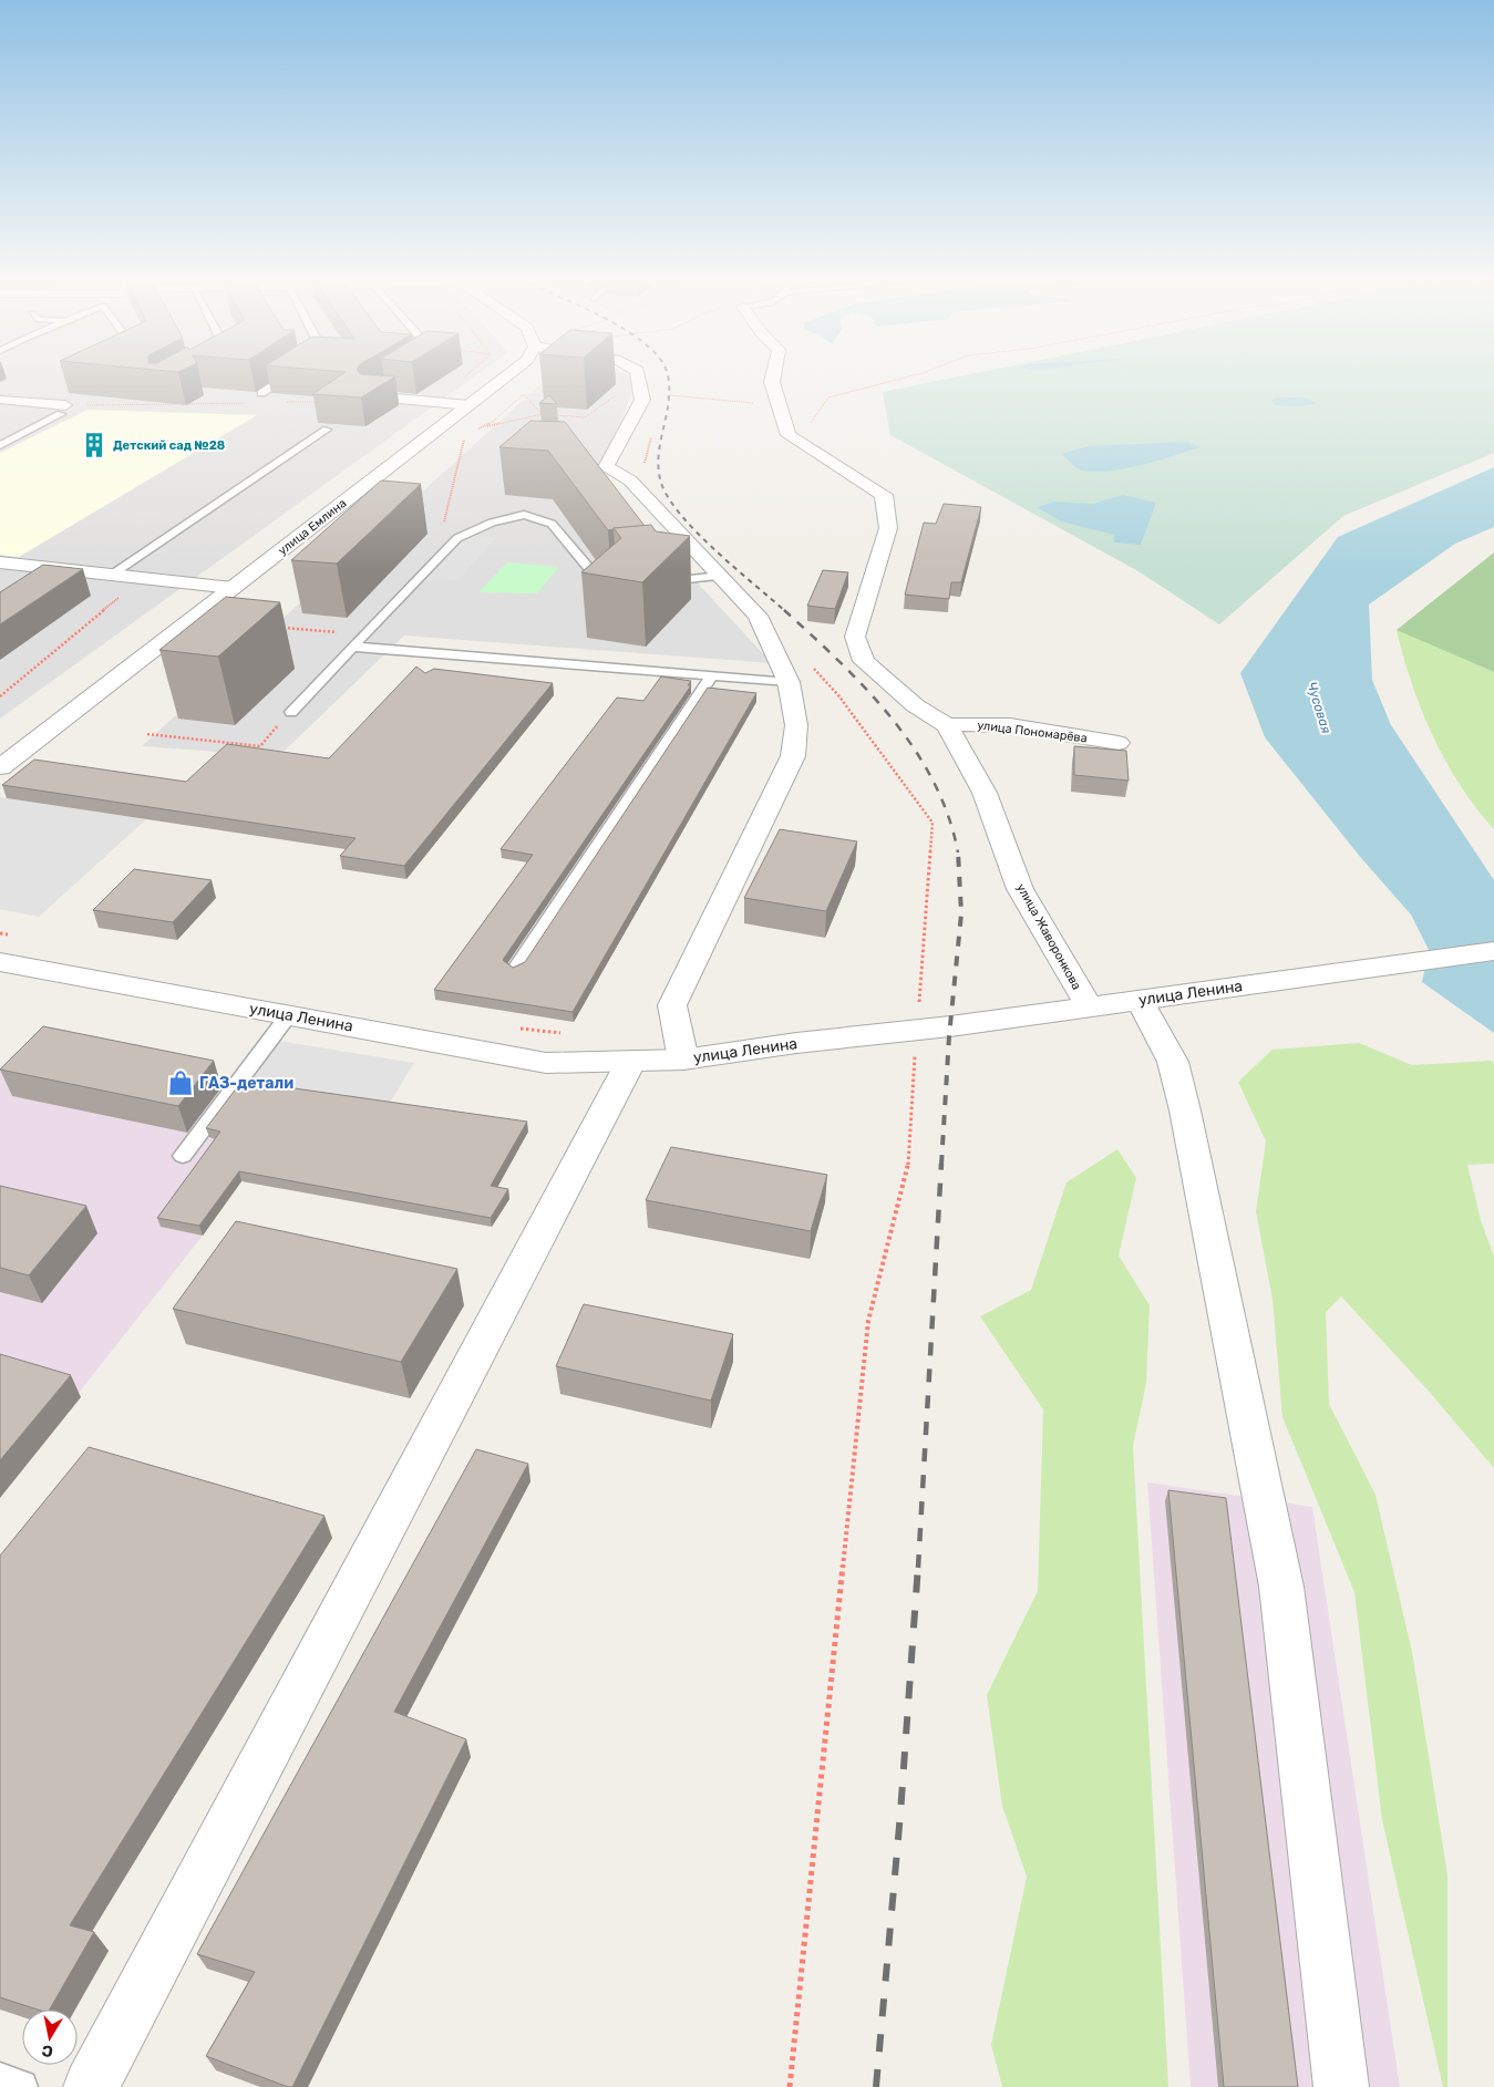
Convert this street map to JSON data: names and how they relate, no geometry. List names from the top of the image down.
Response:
{
  "streets": {
    "street": [
      "улица Емлина",
      "улица Пономарёва",
      "улица Жаворонкова",
      "улица Ленина"
    ]
  },
  "crossings": [
    ["улица Пономарёва", "улица Жаворонкова"],
    ["улица Жаворонкова", "улица Ленина"]
  ],
  "water": ["Чусовая"],
  "places": {
    "building": ["Детский сад №28"],
    "shop": ["ГАЗ-детали"]
  },
  "north": "bottom"
}
